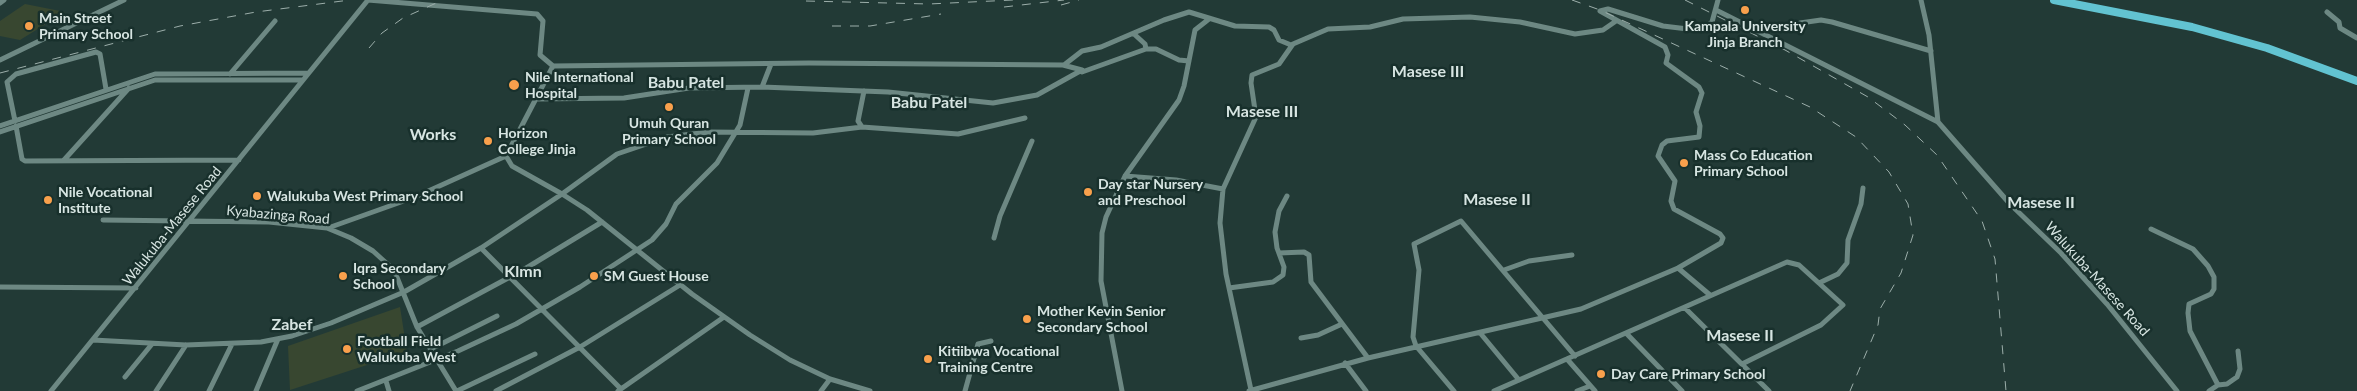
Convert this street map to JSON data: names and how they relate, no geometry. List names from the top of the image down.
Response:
{
  "streets": {
    "street": ["Kyabazinga Road", "Walukuba-Masese Road"]
  },
  "crossings": [
    ["Kyabazinga Road", "Walukuba-Masese Road"]
  ],
  "districts": [
    "Masese III",
    "Babu Patel",
    "Babu Patel",
    "Masese III",
    "Works",
    "Masese II",
    "Masese II",
    "Klmn",
    "Zabef",
    "Masese II"
  ],
  "places": [
    "Kampala University Jinja Branch",
    "Main Street Primary School",
    "Nile International Hospital",
    "Umuh Quran Primary School",
    "Horizon College Jinja",
    "Mass Co Education Primary School",
    "Day star Nursery and Preschool",
    "Walukuba West Primary School",
    "Nile Vocational Institute",
    "Iqra Secondary School",
    "SM Guest House",
    "Mother Kevin Senior Secondary School",
    "Football Field Walukuba West",
    "Kitiibwa Vocational Training Centre",
    "Day Care Primary School"
  ]
}
